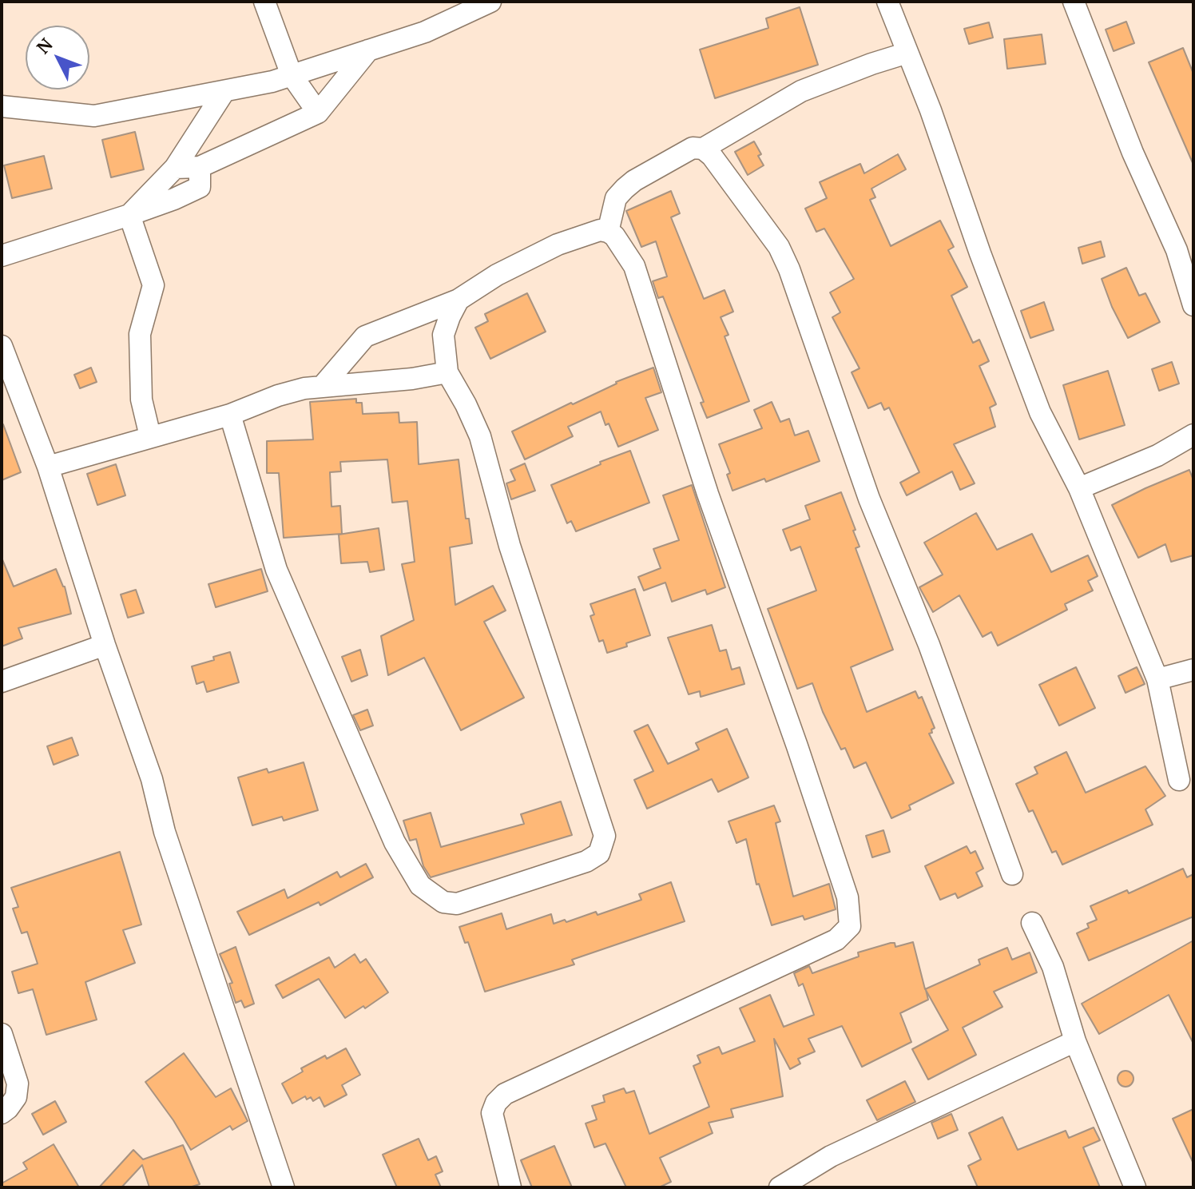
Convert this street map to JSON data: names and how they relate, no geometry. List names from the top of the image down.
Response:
{
  "north": "top left"
}
